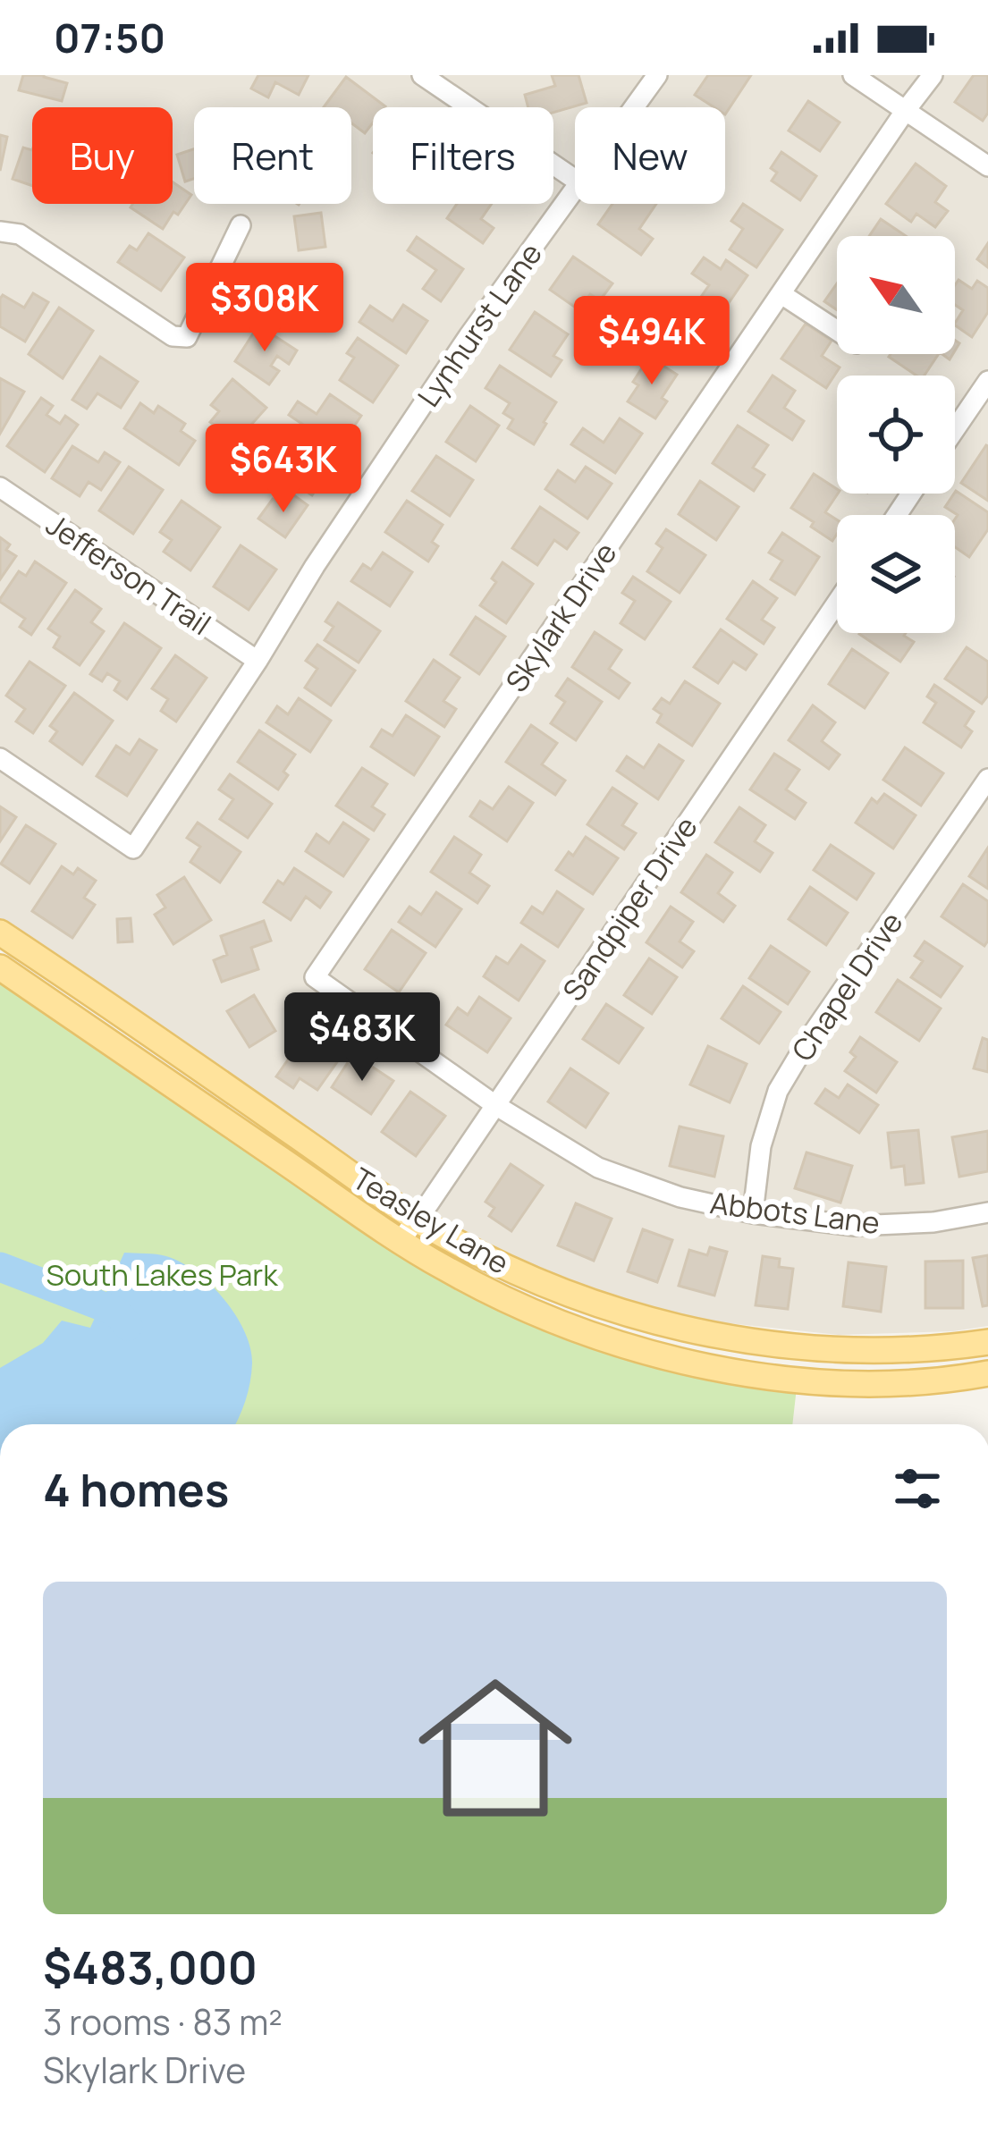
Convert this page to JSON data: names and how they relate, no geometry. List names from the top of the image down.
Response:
{
  "streets": {
    "main road": ["Teasley Lane"],
    "street": [
      "Lynhurst Lane",
      "Jefferson Trail",
      "Skylark Drive",
      "Sandpiper Drive",
      "Chapel Drive",
      "Abbots Lane"
    ]
  },
  "crossings": [
    ["Lynhurst Lane", "Jefferson Trail"],
    ["Skylark Drive", "Sandpiper Drive"],
    ["Skylark Drive", "Abbots Lane"],
    ["Sandpiper Drive", "Abbots Lane"],
    ["Sandpiper Drive", "Teasley Lane"],
    ["Chapel Drive", "Abbots Lane"]
  ],
  "parks": ["South Lakes Park"],
  "north": "top left",
  "page": {
    "status": "07:50",
    "chip": [
      "Buy",
      "Rent",
      "Filters",
      "New"
    ],
    "price": [
      "$308K",
      "$494K",
      "$643K",
      "$483K"
    ],
    "heading": "4 homes",
    "list": [
      {
        "name": "$483,000",
        "note": "3 rooms · 83 m² · Skylark Drive"
      }
    ]
  }
}
